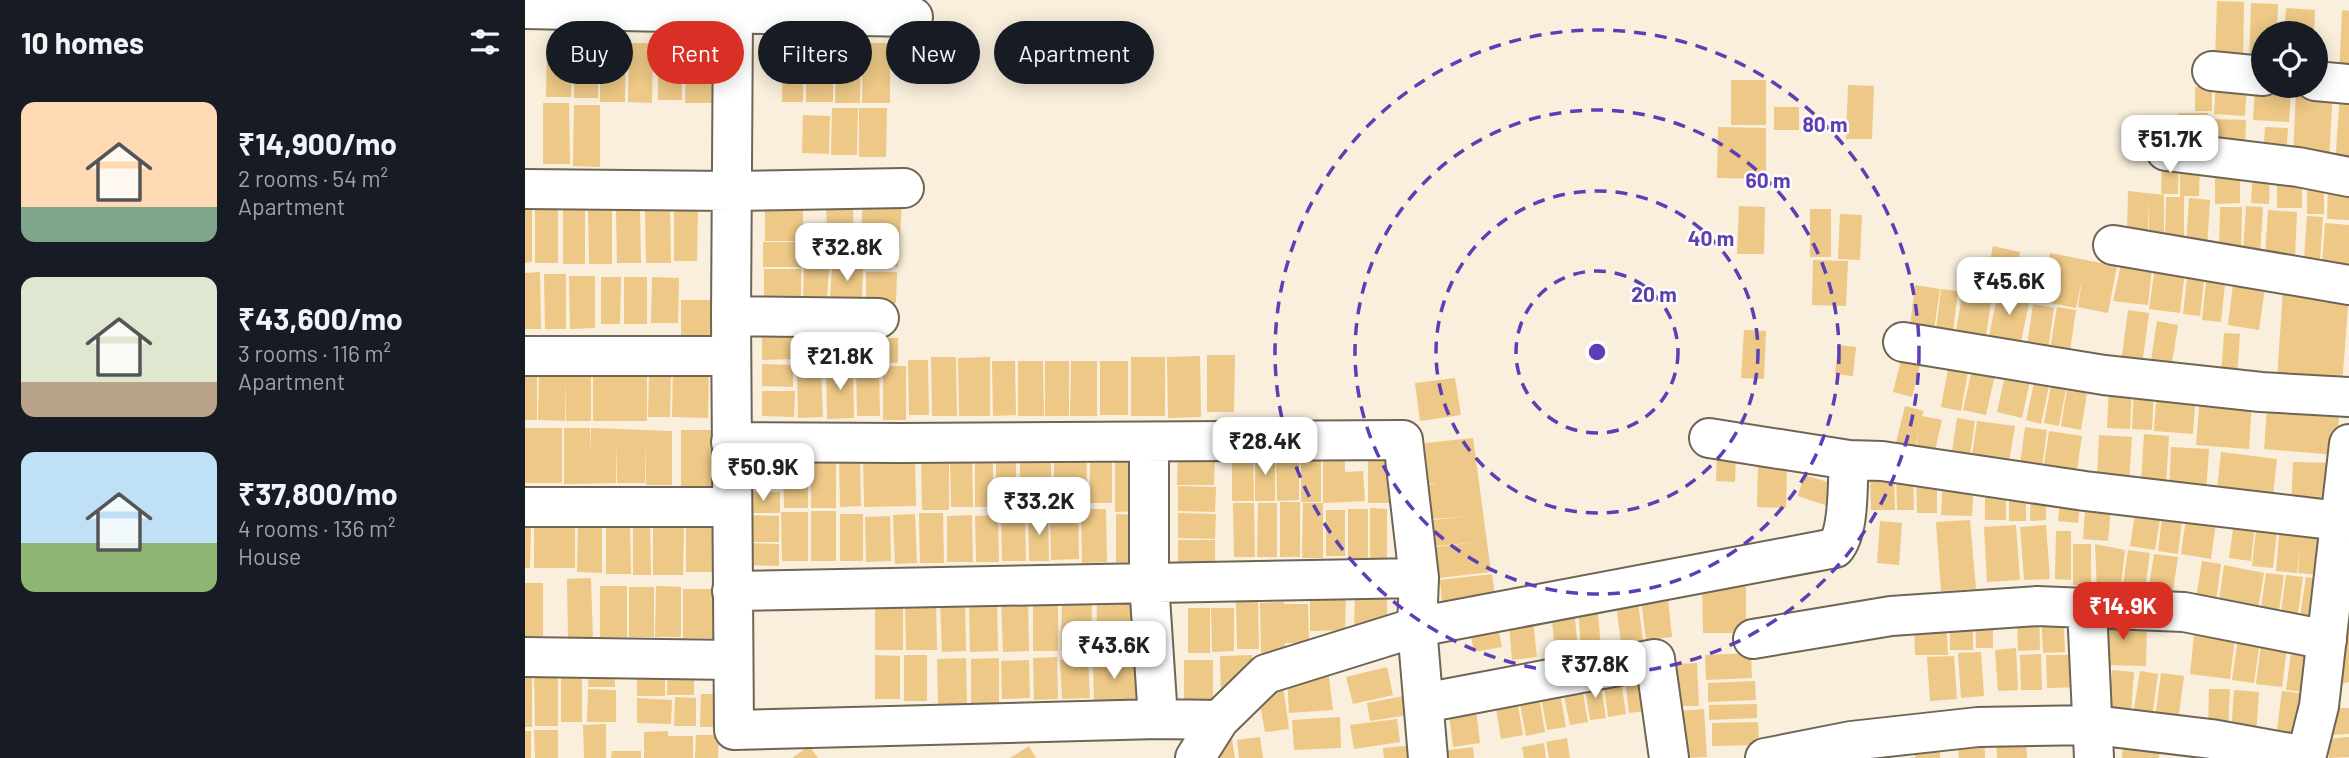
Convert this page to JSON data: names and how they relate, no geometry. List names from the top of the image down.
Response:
{
  "page": {
    "heading": "10 homes",
    "chip": [
      "Buy",
      "Rent",
      "Filters",
      "New",
      "Apartment"
    ],
    "list": [
      {
        "name": "₹14,900/mo",
        "note": "2 rooms · 54 m² · Apartment"
      },
      {
        "name": "₹43,600/mo",
        "note": "3 rooms · 116 m² · Apartment"
      },
      {
        "name": "₹37,800/mo",
        "note": "4 rooms · 136 m² · House"
      }
    ],
    "price": [
      "₹51.7K",
      "₹32.8K",
      "₹45.6K",
      "₹21.8K",
      "₹28.4K",
      "₹50.9K",
      "₹33.2K",
      "₹14.9K",
      "₹43.6K",
      "₹37.8K"
    ]
  },
  "rings": [
    "80 m",
    "60 m",
    "40 m",
    "20 m"
  ]
}
